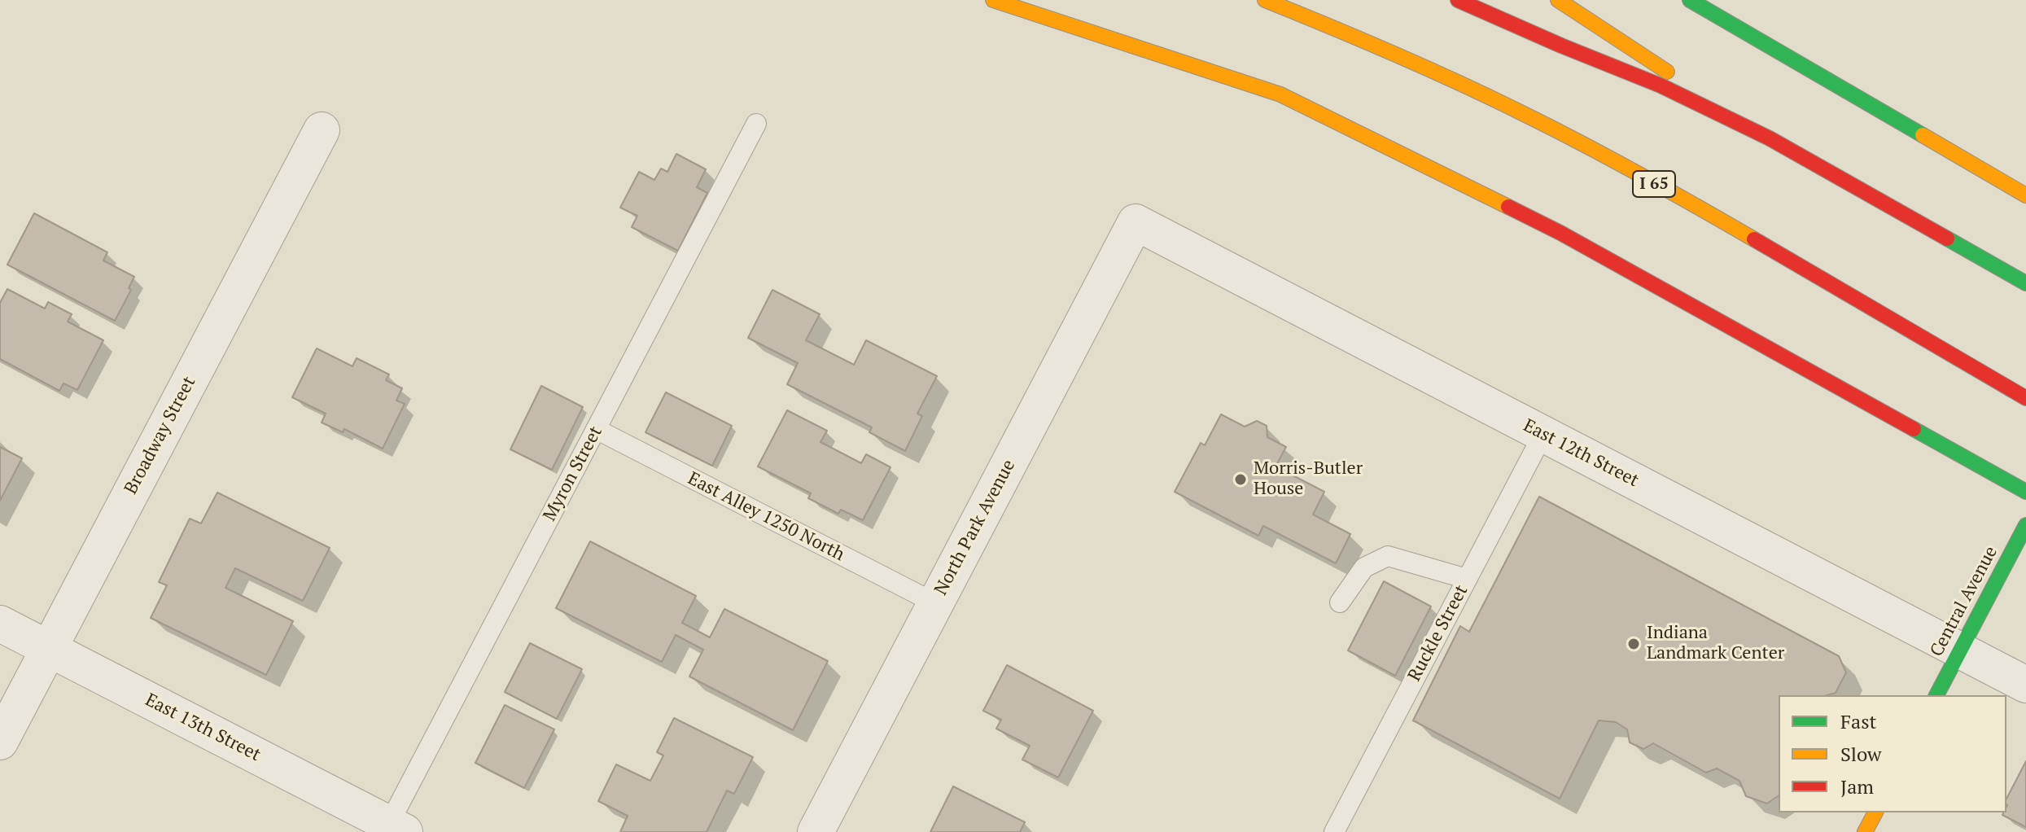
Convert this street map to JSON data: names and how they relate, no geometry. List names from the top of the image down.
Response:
{
  "streets": {
    "main road": ["I 65", "Central Avenue"],
    "street": [
      "Broadway Street",
      "East 12th Street",
      "North Park Avenue",
      "East 13th Street"
    ],
    "lane": ["Myron Street", "East Alley 1250 North", "Ruckle Street"]
  },
  "crossings": [
    ["Broadway Street", "East 13th Street"],
    ["East 12th Street", "North Park Avenue"],
    ["East 12th Street", "Central Avenue"],
    ["East 12th Street", "Ruckle Street"],
    ["Myron Street", "East Alley 1250 North"],
    ["Myron Street", "East 13th Street"],
    ["East Alley 1250 North", "North Park Avenue"]
  ],
  "places": ["Morris-Butler House", "Indiana Landmark Center"],
  "legend": ["Fast", "Slow", "Jam"]
}
